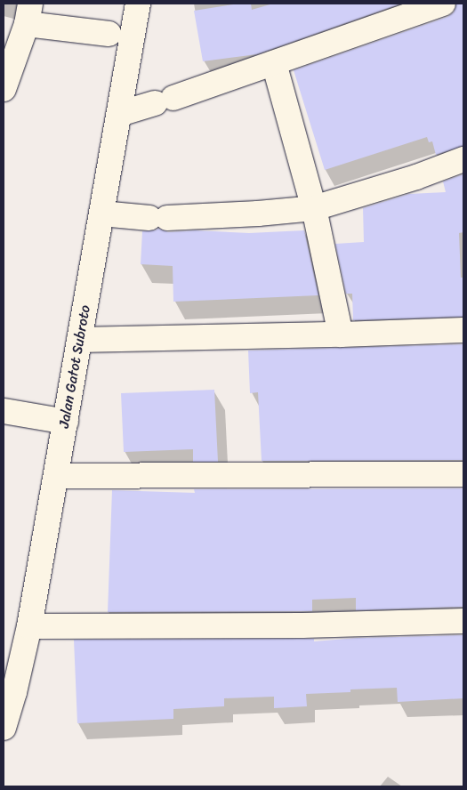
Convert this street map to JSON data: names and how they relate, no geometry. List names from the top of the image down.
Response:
{
  "streets": {
    "street": ["Jalan Gatot Subroto"]
  }
}
